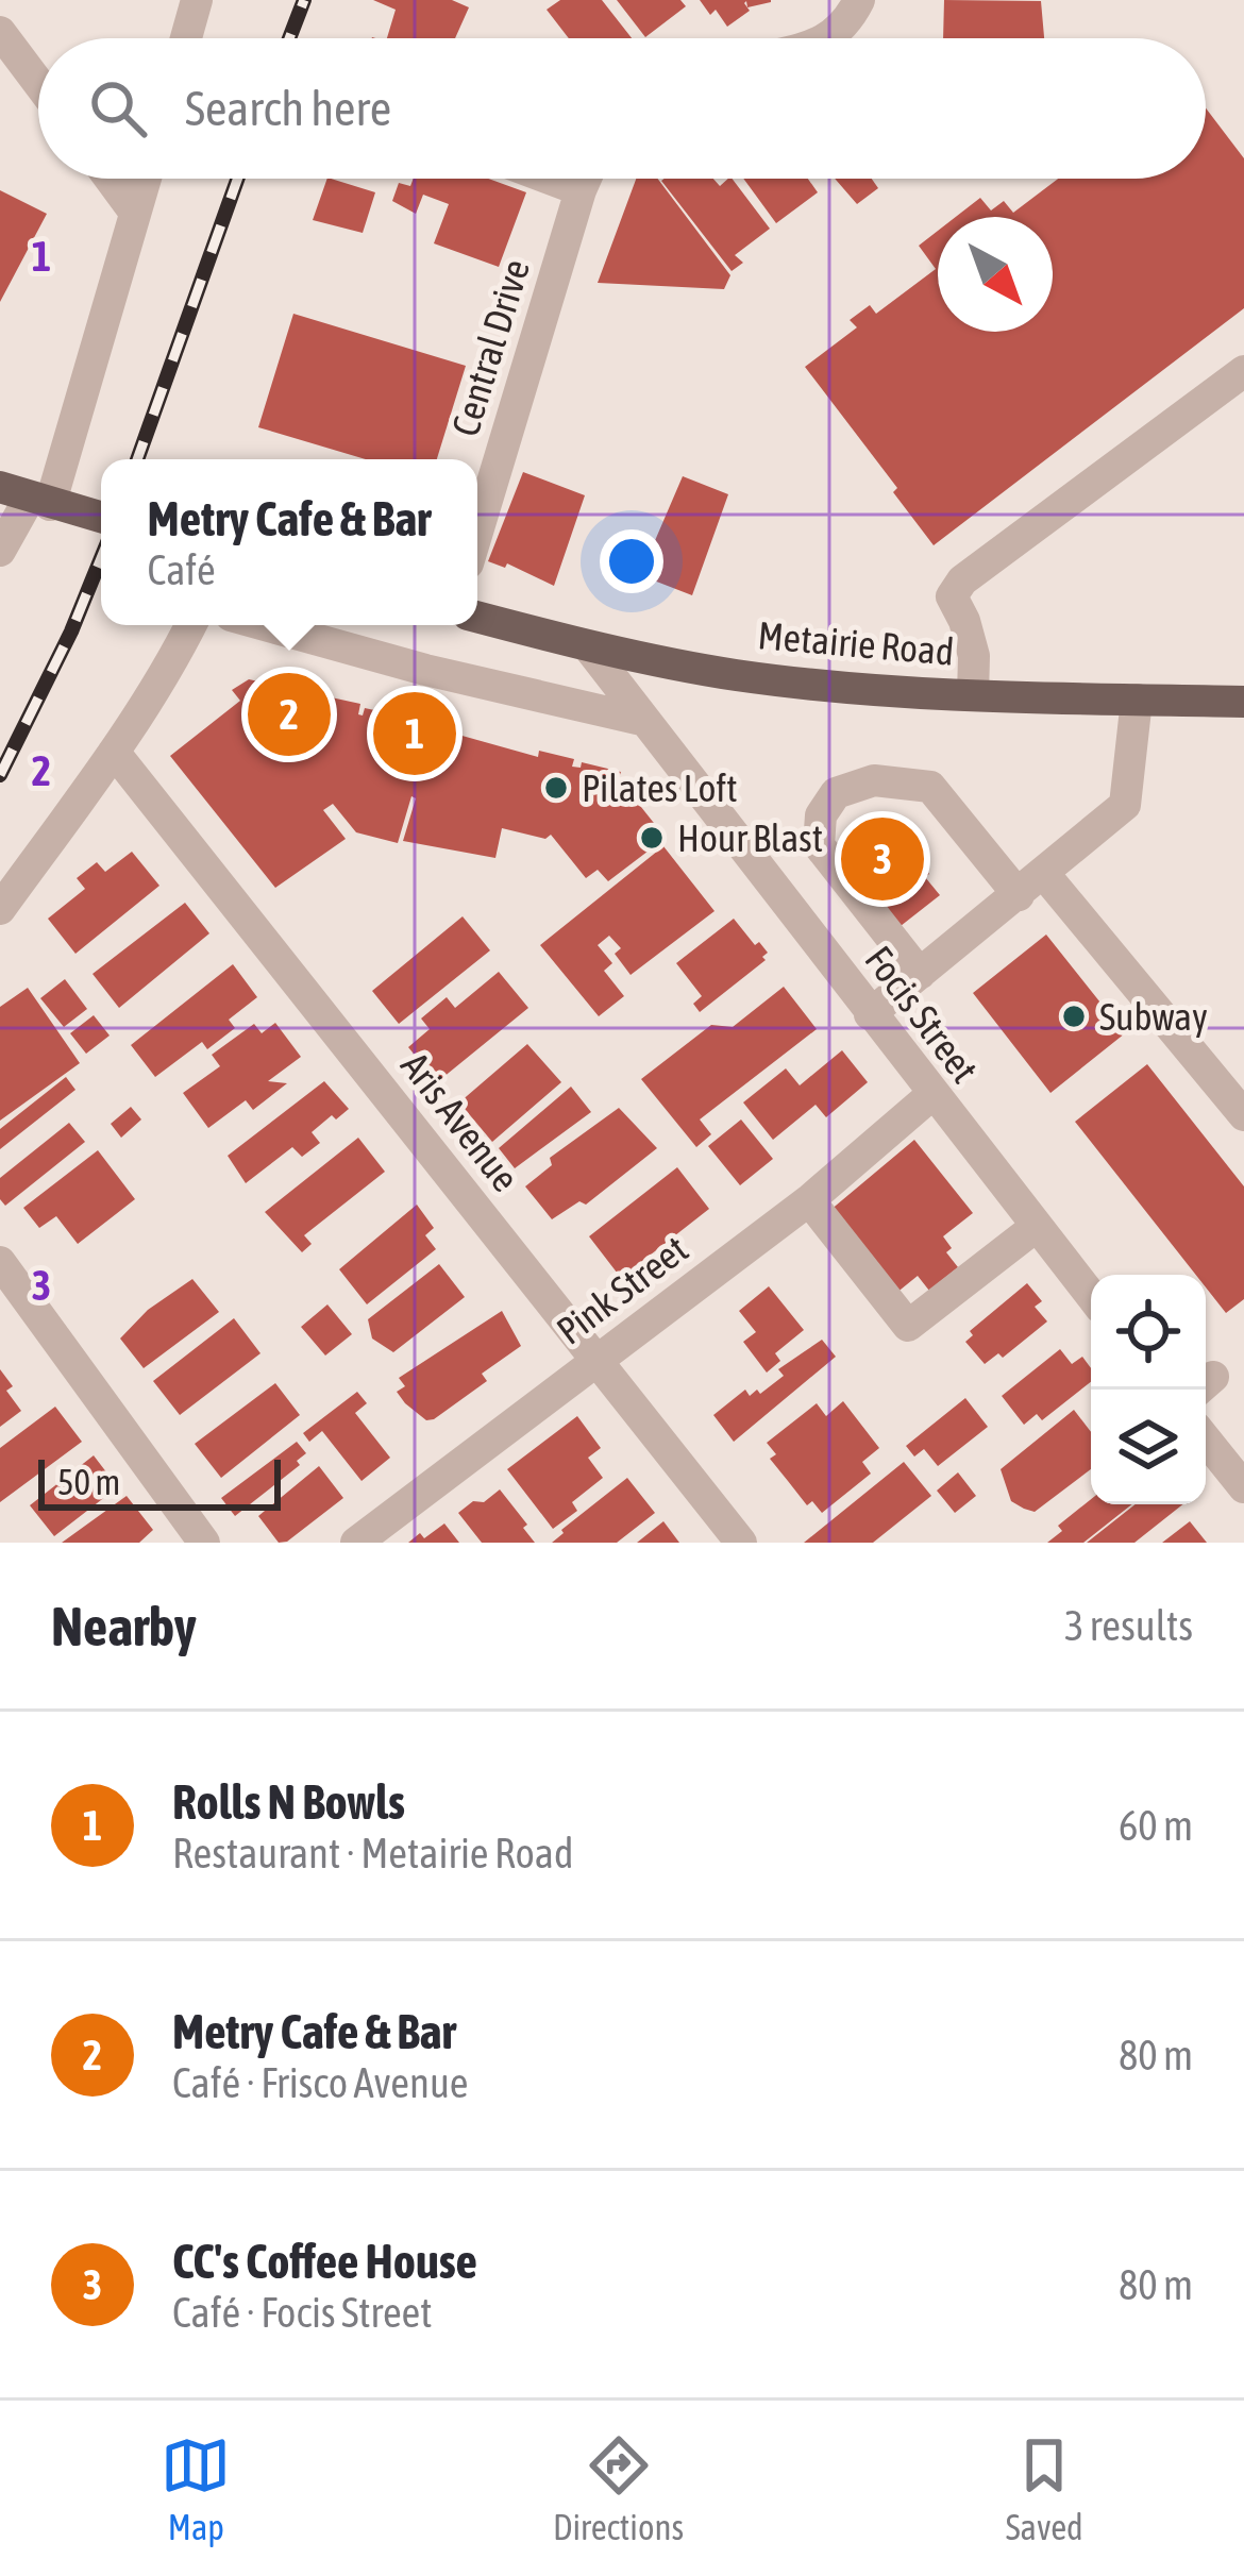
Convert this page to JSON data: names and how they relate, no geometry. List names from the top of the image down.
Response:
{
  "streets": {
    "main road": ["Metairie Road"],
    "street": [
      "Central Drive",
      "Focis Street",
      "Aris Avenue",
      "Pink Street"
    ]
  },
  "crossings": [
    ["Metairie Road", "Focis Street"],
    ["Focis Street", "Pink Street"],
    ["Aris Avenue", "Pink Street"]
  ],
  "places": ["Pilates Loft", "Hour Blast", "Subway"],
  "scale_bar": "50 m",
  "north": "bottom right",
  "page": {
    "search": "Search here",
    "popup": ["Metry Cafe & Bar", "Café"],
    "pins": ["2", "1", "3"],
    "scale": "50 m",
    "heading": ["Nearby", "3 results"],
    "list": [
      {
        "mark": "1",
        "name": "Rolls N Bowls",
        "note": "Restaurant · Metairie Road",
        "value": "60 m"
      },
      {
        "mark": "2",
        "name": "Metry Cafe & Bar",
        "note": "Café · Frisco Avenue",
        "value": "80 m"
      },
      {
        "mark": "3",
        "name": "CC's Coffee House",
        "note": "Café · Focis Street",
        "value": "80 m"
      }
    ],
    "nav": ["Map", "Directions", "Saved"]
  },
  "grid": {
    "rows": ["1", "2", "3"]
  }
}
